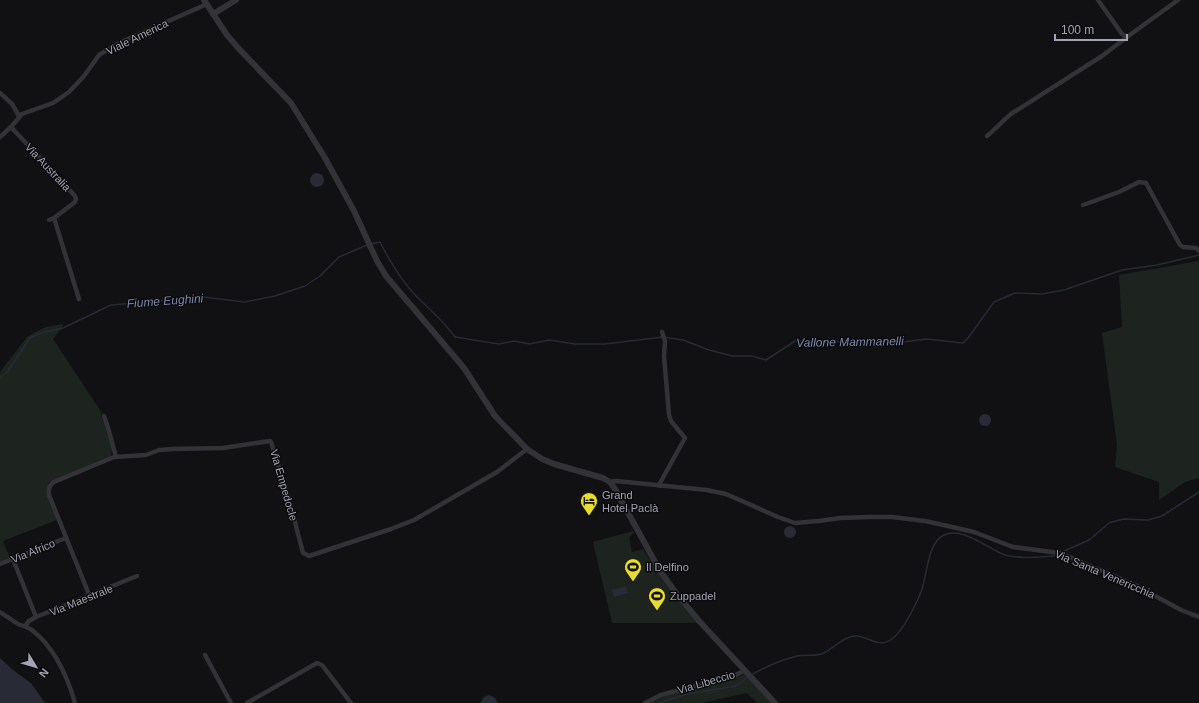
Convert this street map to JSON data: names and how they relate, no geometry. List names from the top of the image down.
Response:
{
  "streets": {
    "street": [
      "Viale America",
      "Via Australia",
      "Via Empedocle",
      "Via Africo",
      "Via Santa Venericchia",
      "Via Maestrale",
      "Via Libeccio"
    ]
  },
  "crossings": [
    ["Viale America", "Via Australia"],
    ["Via Empedocle", "Via Africo"],
    ["Via Empedocle", "Via Maestrale"]
  ],
  "water": ["Fiume Eughini", "Vallone Mammanelli"],
  "places": {
    "hotel": ["Grand Hotel Paclà"],
    "sports": ["Il Delfino", "Zuppadel"]
  },
  "scale_bar": "100 m",
  "north": "bottom right"
}
